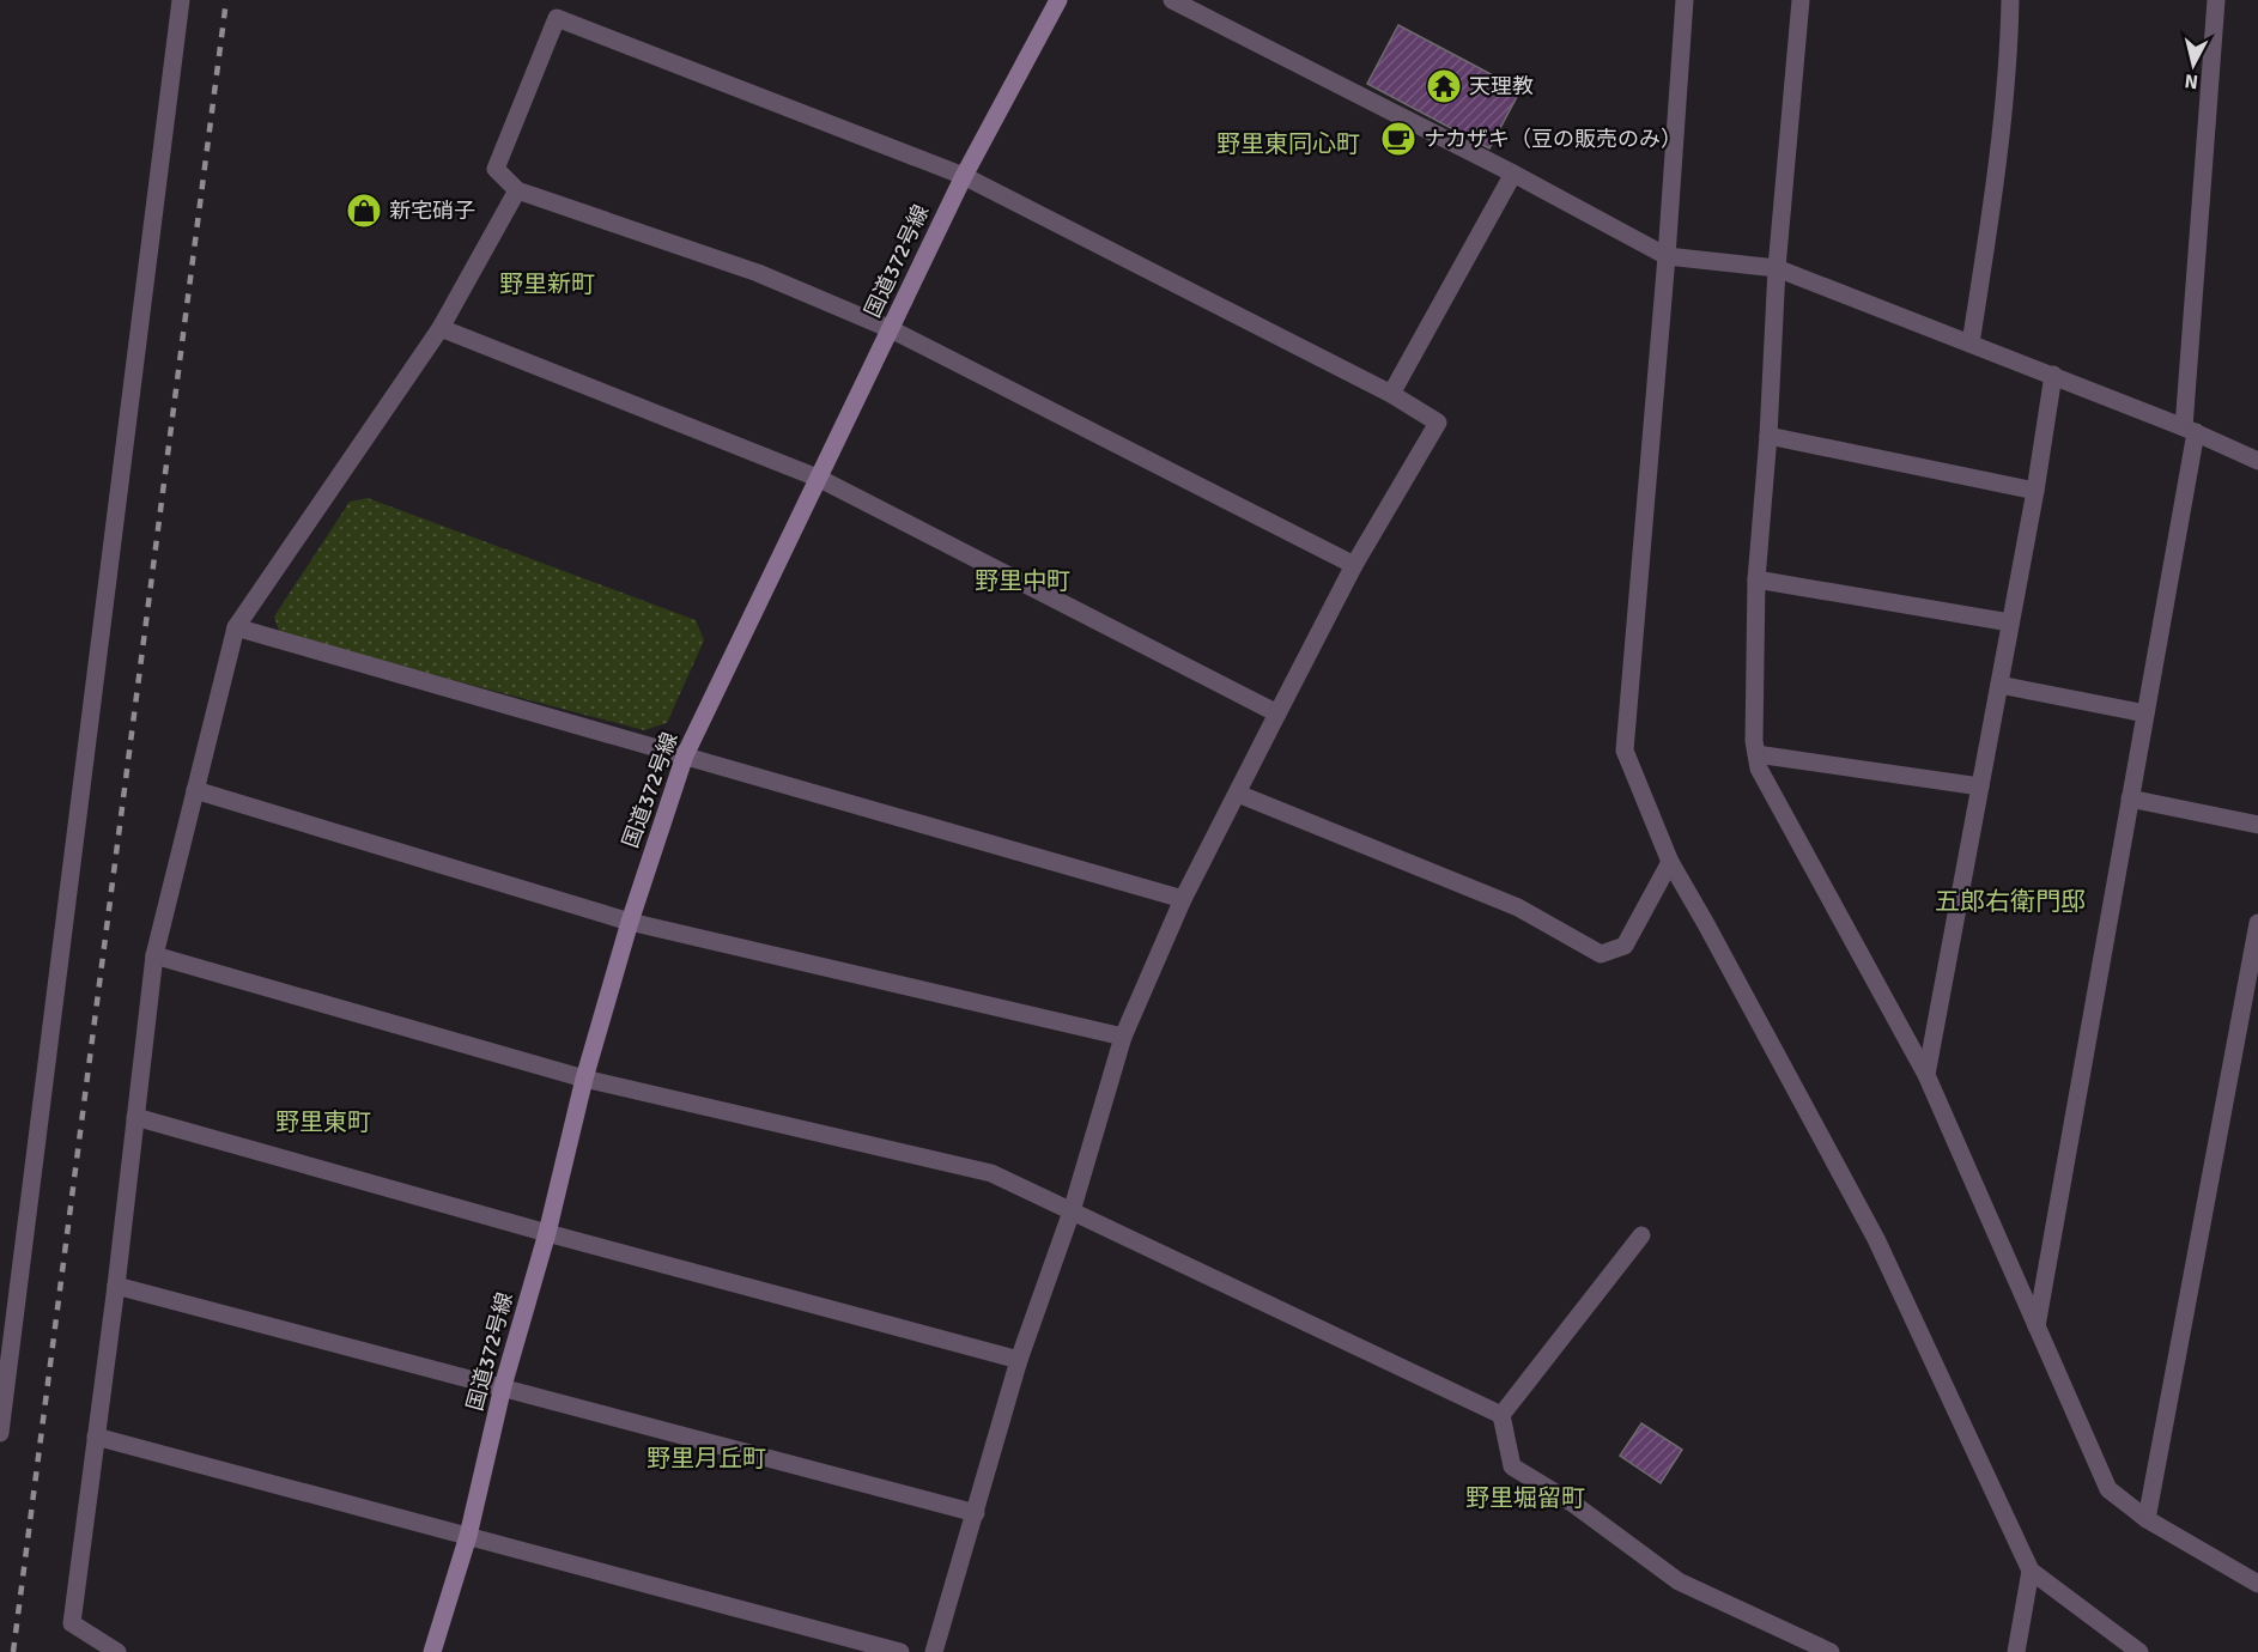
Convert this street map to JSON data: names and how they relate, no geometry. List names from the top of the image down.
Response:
{
  "streets": {
    "street": ["国道372号線"]
  },
  "districts": [
    "野里東同心町",
    "野里新町",
    "野里中町",
    "五郎右衛門邸",
    "野里東町",
    "野里月丘町",
    "野里堀留町"
  ],
  "places": {
    "temple": ["天理教"],
    "cafe": ["ナカザキ（豆の販売のみ）"],
    "shop": ["新宅硝子"]
  },
  "north": "bottom"
}
